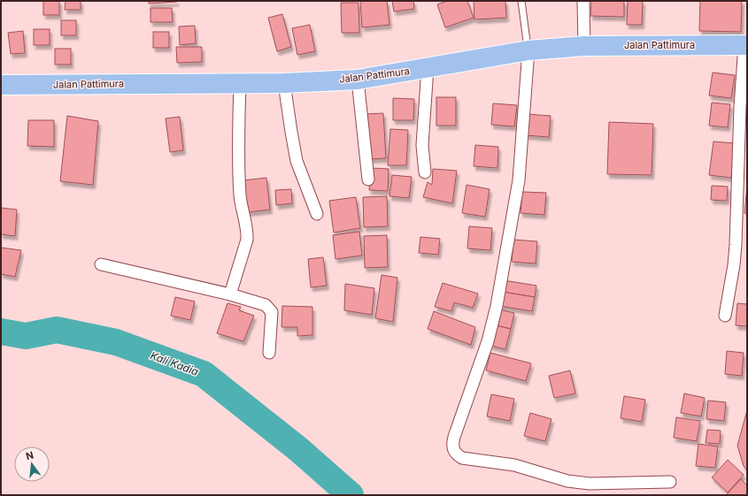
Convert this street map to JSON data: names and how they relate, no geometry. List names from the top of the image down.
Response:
{
  "streets": {
    "highway": ["Jalan Pattimura"]
  },
  "water": ["Kali Kadia"],
  "north": "top"
}
